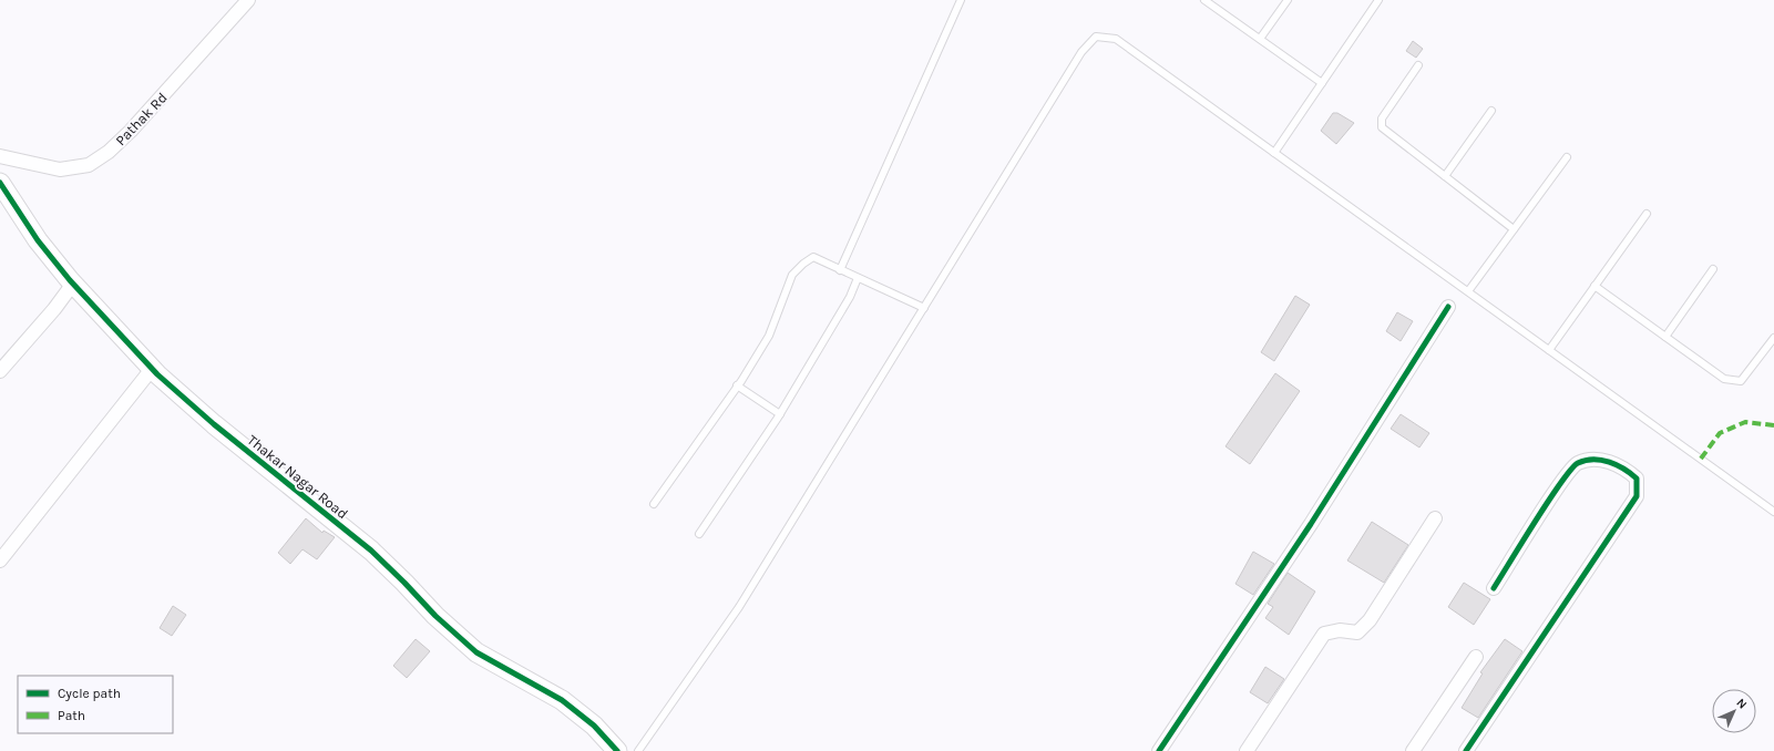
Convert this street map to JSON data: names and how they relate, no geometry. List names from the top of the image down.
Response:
{
  "streets": {
    "street": ["Pathak Rd", "Thakar Nagar Road"]
  },
  "legend": ["Cycle path", "Path"],
  "north": "top right"
}
